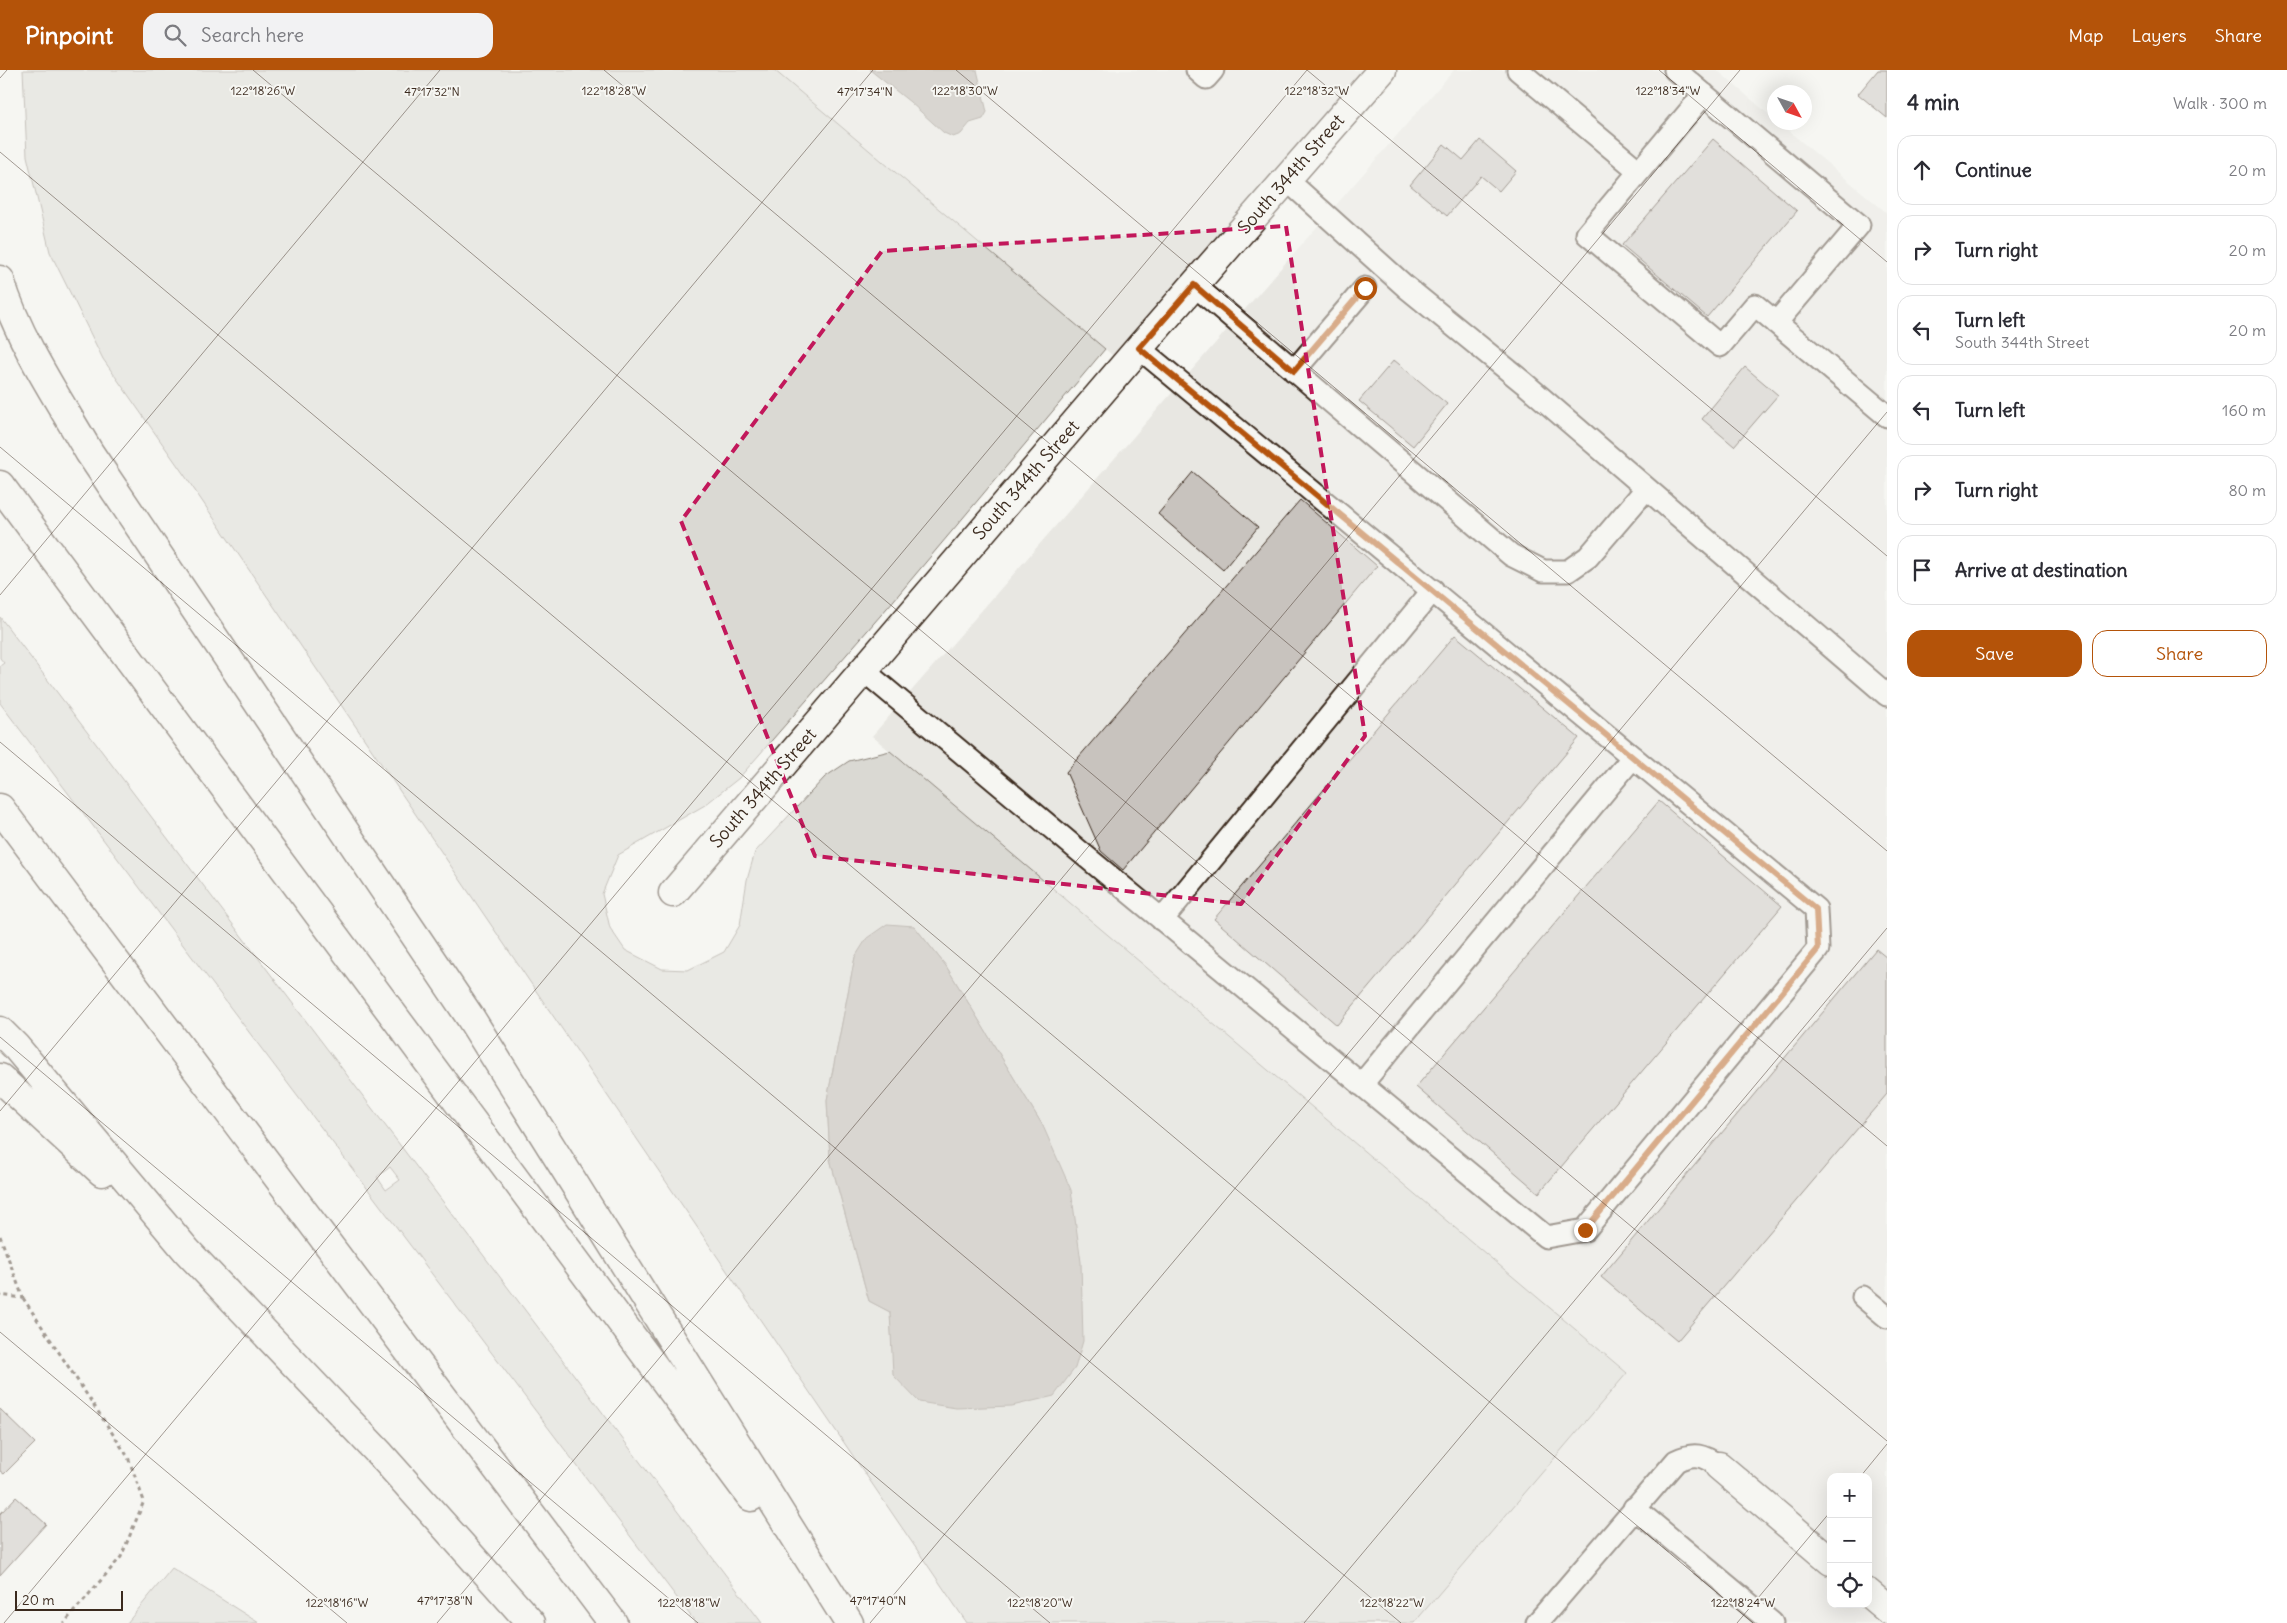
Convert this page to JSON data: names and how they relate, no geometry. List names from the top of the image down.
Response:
{
  "streets": {
    "main road": ["South 344th Street"]
  },
  "scale_bar": "20 m",
  "north": "bottom right",
  "page": {
    "header": "Pinpoint",
    "search": "Search here",
    "nav": ["Map", "Layers", "Share"],
    "heading": ["4 min", "Walk · 300 m"],
    "list": [
      ["Continue", "20 m"],
      ["Turn right", "20 m"],
      ["Turn left", "South 344th Street", "20 m"],
      ["Turn left", "160 m"],
      ["Turn right", "80 m"],
      "Arrive at destination"
    ],
    "buttons": ["Save", "Share"],
    "map_buttons": ["+", "−"],
    "scale": "20 m"
  },
  "coordinates": [
    "122°18'26\"W",
    "122°18'28\"W",
    "122°18'30\"W",
    "122°18'32\"W",
    "122°18'34\"W",
    "47°17'32\"N",
    "47°17'34\"N",
    "47°17'38\"N",
    "47°17'40\"N",
    "122°18'16\"W",
    "122°18'18\"W",
    "122°18'20\"W",
    "122°18'22\"W",
    "122°18'24\"W"
  ]
}
